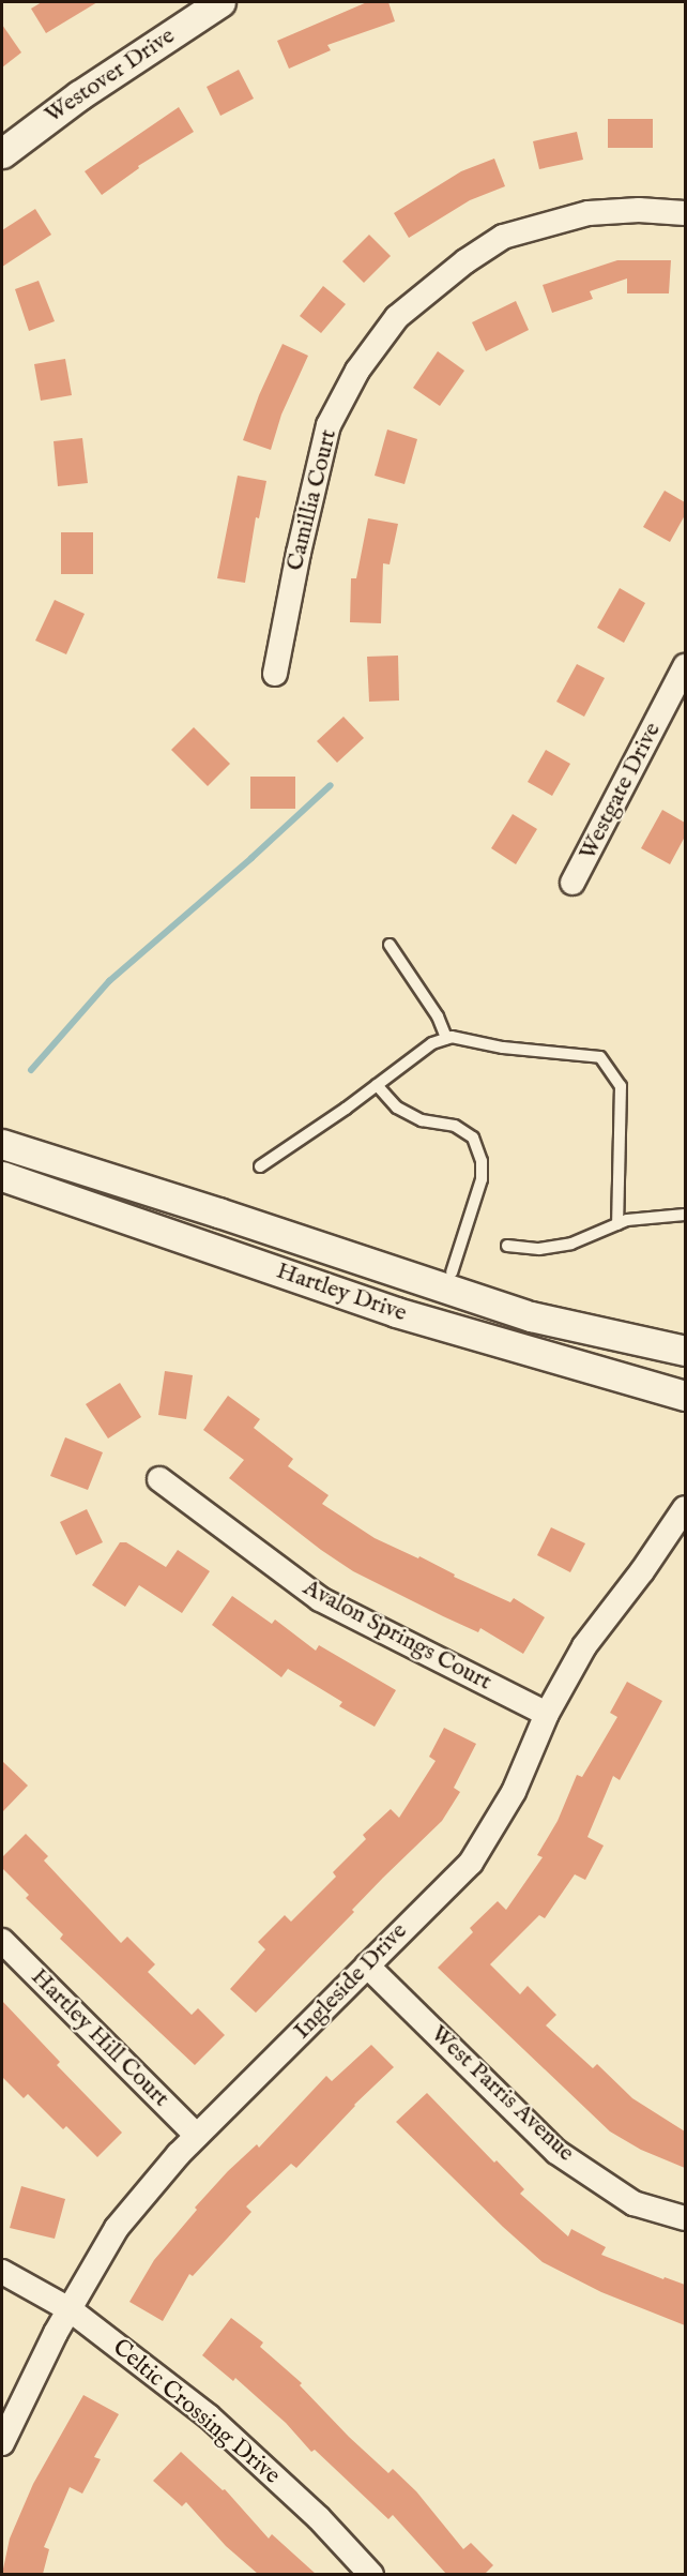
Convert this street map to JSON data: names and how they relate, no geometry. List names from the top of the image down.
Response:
{
  "streets": {
    "street": [
      "Westover Drive",
      "Camillia Court",
      "Westgate Drive",
      "Hartley Drive",
      "Avalon Springs Court",
      "Ingleside Drive",
      "Hartley Hill Court",
      "West Parris Avenue",
      "Celtic Crossing Drive"
    ]
  },
  "crossings": [
    ["Avalon Springs Court", "Ingleside Drive"],
    ["Ingleside Drive", "Hartley Hill Court"],
    ["Ingleside Drive", "West Parris Avenue"],
    ["Ingleside Drive", "Celtic Crossing Drive"]
  ]
}
